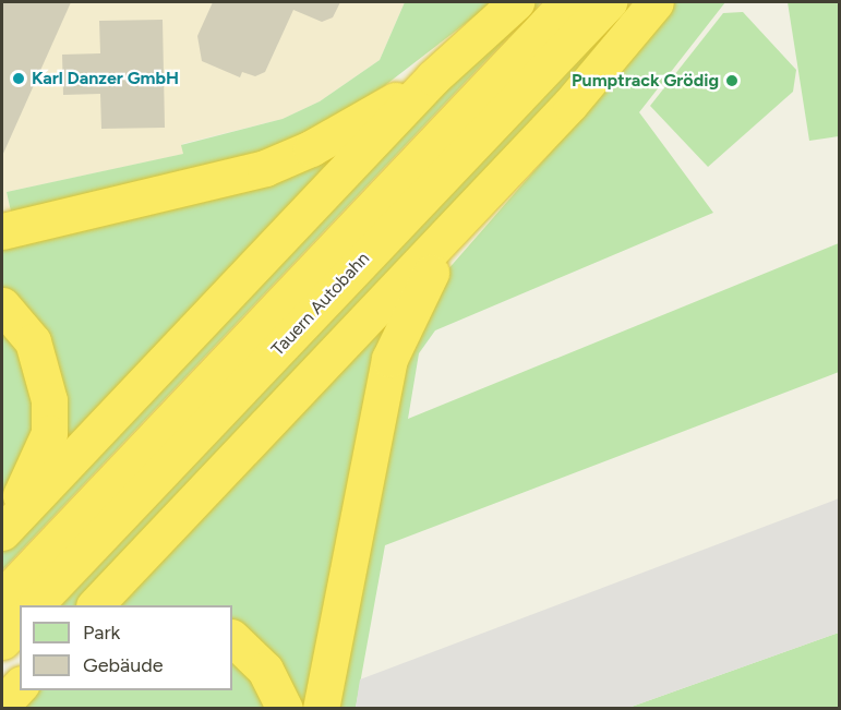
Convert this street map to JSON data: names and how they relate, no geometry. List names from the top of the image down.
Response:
{
  "streets": {
    "highway": ["Tauern Autobahn"]
  },
  "places": ["Karl Danzer GmbH", "Pumptrack Grödig"],
  "legend": ["Park", "Gebäude"]
}
